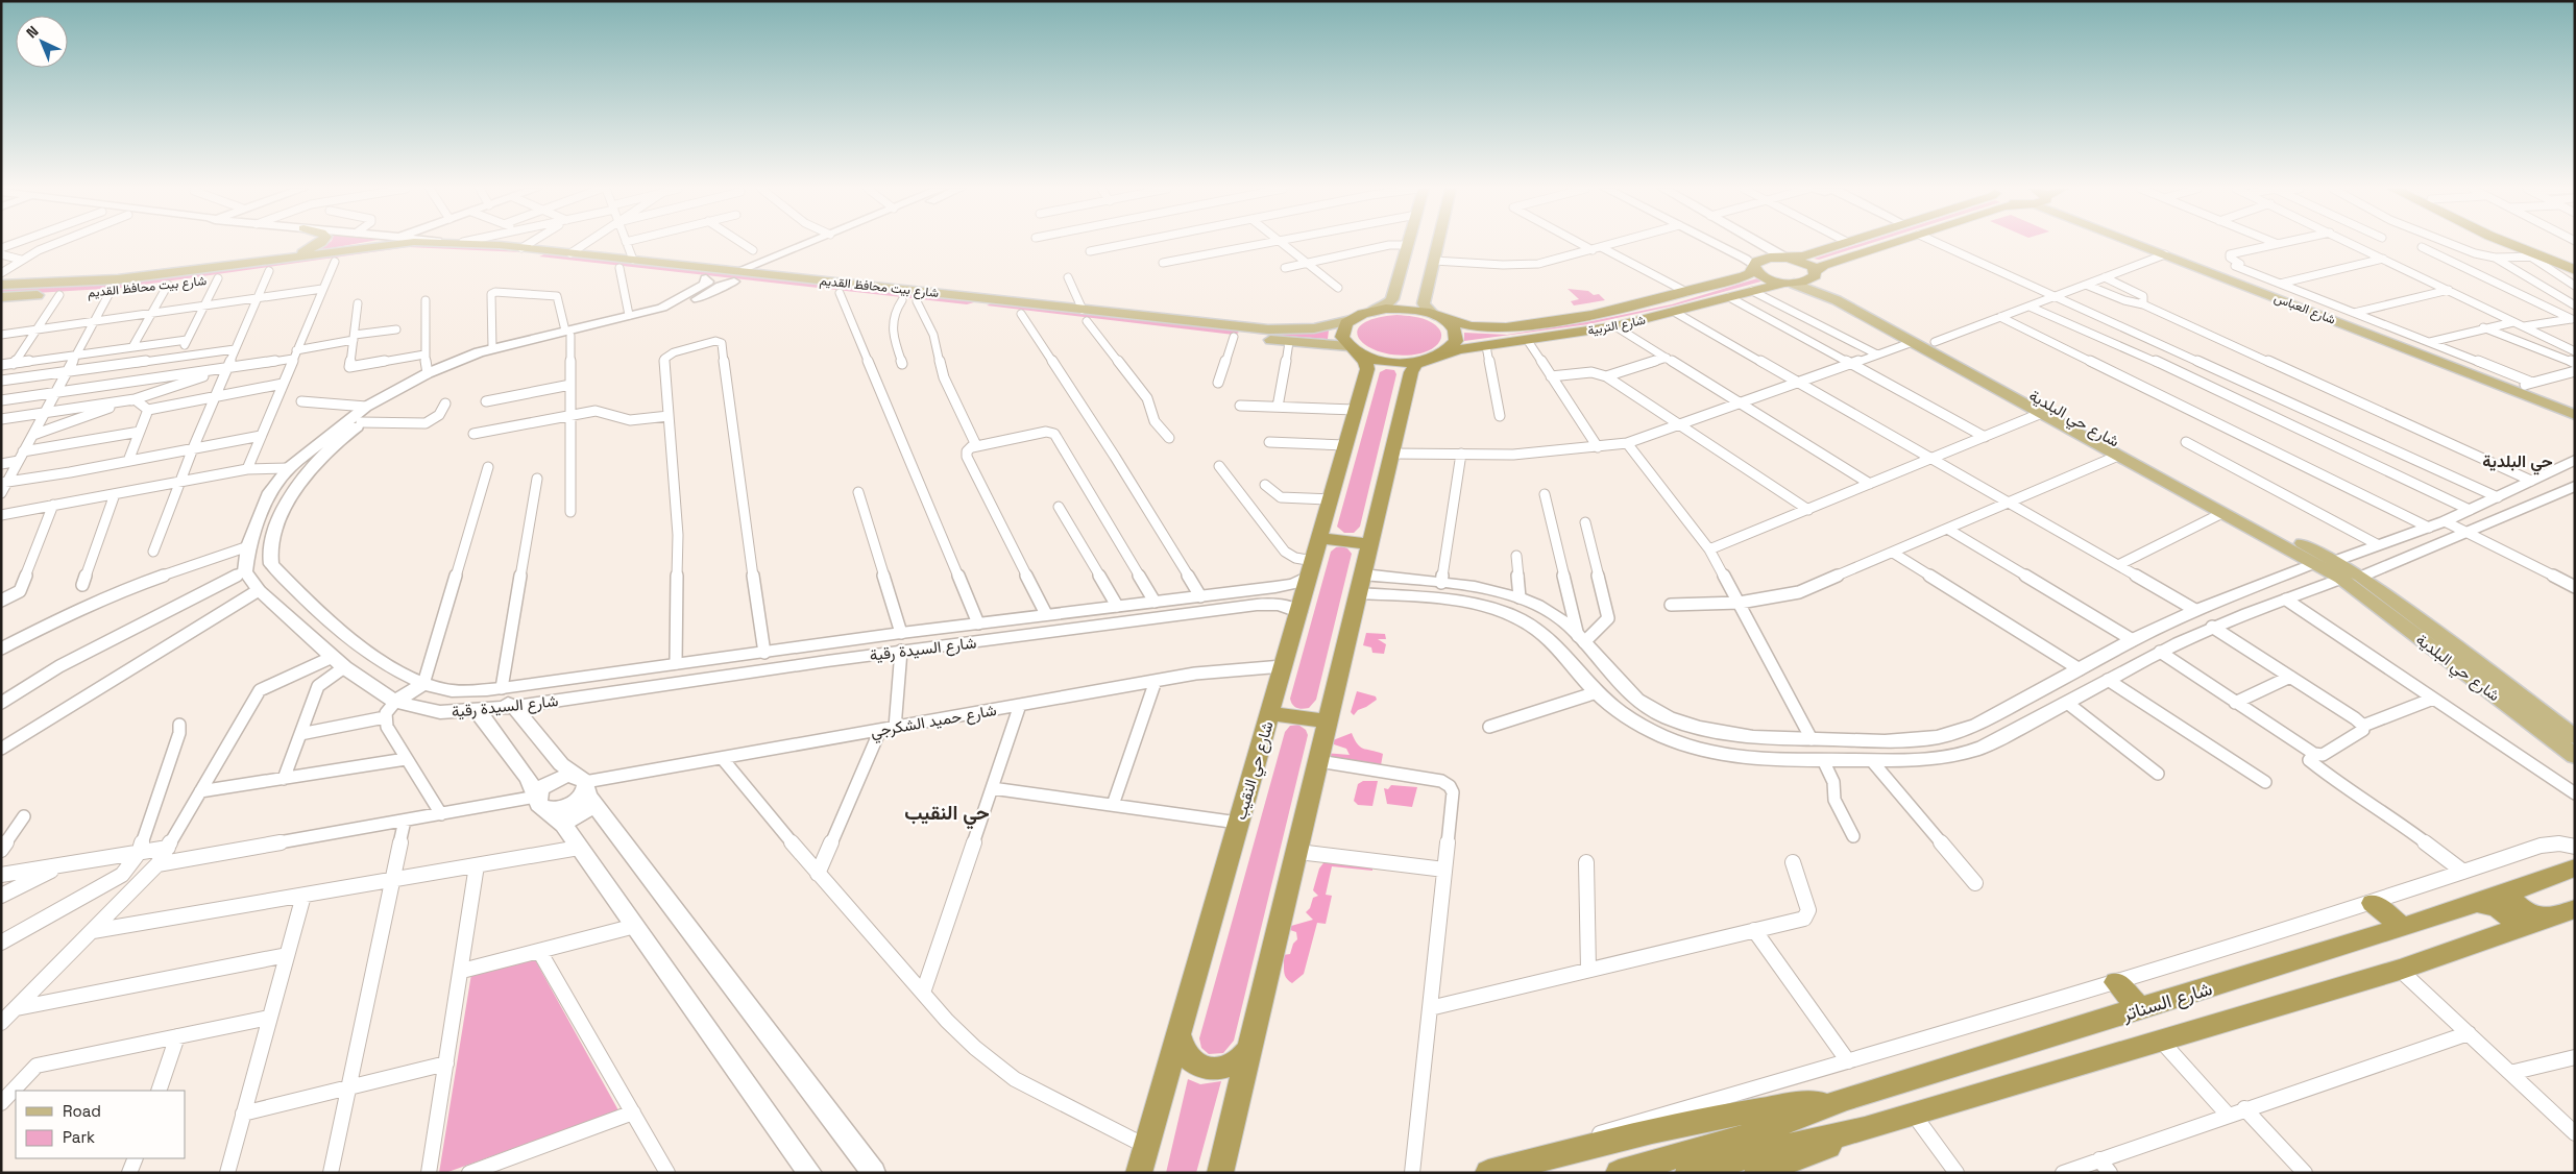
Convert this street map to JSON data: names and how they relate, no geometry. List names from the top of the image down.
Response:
{
  "streets": {
    "highway": ["شارع التربية", "شارع حي النقيب", "شارع السناتر"],
    "main road": [
      "شارع بيت محافظ القديم",
      "شارع العباس",
      "شارع حي البلدية",
      "شارع السيدة رقية"
    ],
    "street": ["شارع حميد الشكرجي"]
  },
  "crossings": [
    ["شارع بيت محافظ القديم", "شارع التربية"],
    ["شارع بيت محافظ القديم", "شارع السيدة رقية"],
    ["شارع بيت محافظ القديم", "شارع حي النقيب"],
    ["شارع التربية", "شارع حي البلدية"],
    ["شارع التربية", "شارع حي النقيب"],
    ["شارع السيدة رقية", "شارع حي النقيب"],
    ["شارع حميد الشكرجي", "شارع حي النقيب"]
  ],
  "districts": ["حي البلدية", "حي النقيب"],
  "legend": ["Road", "Park"],
  "north": "top left"
}
